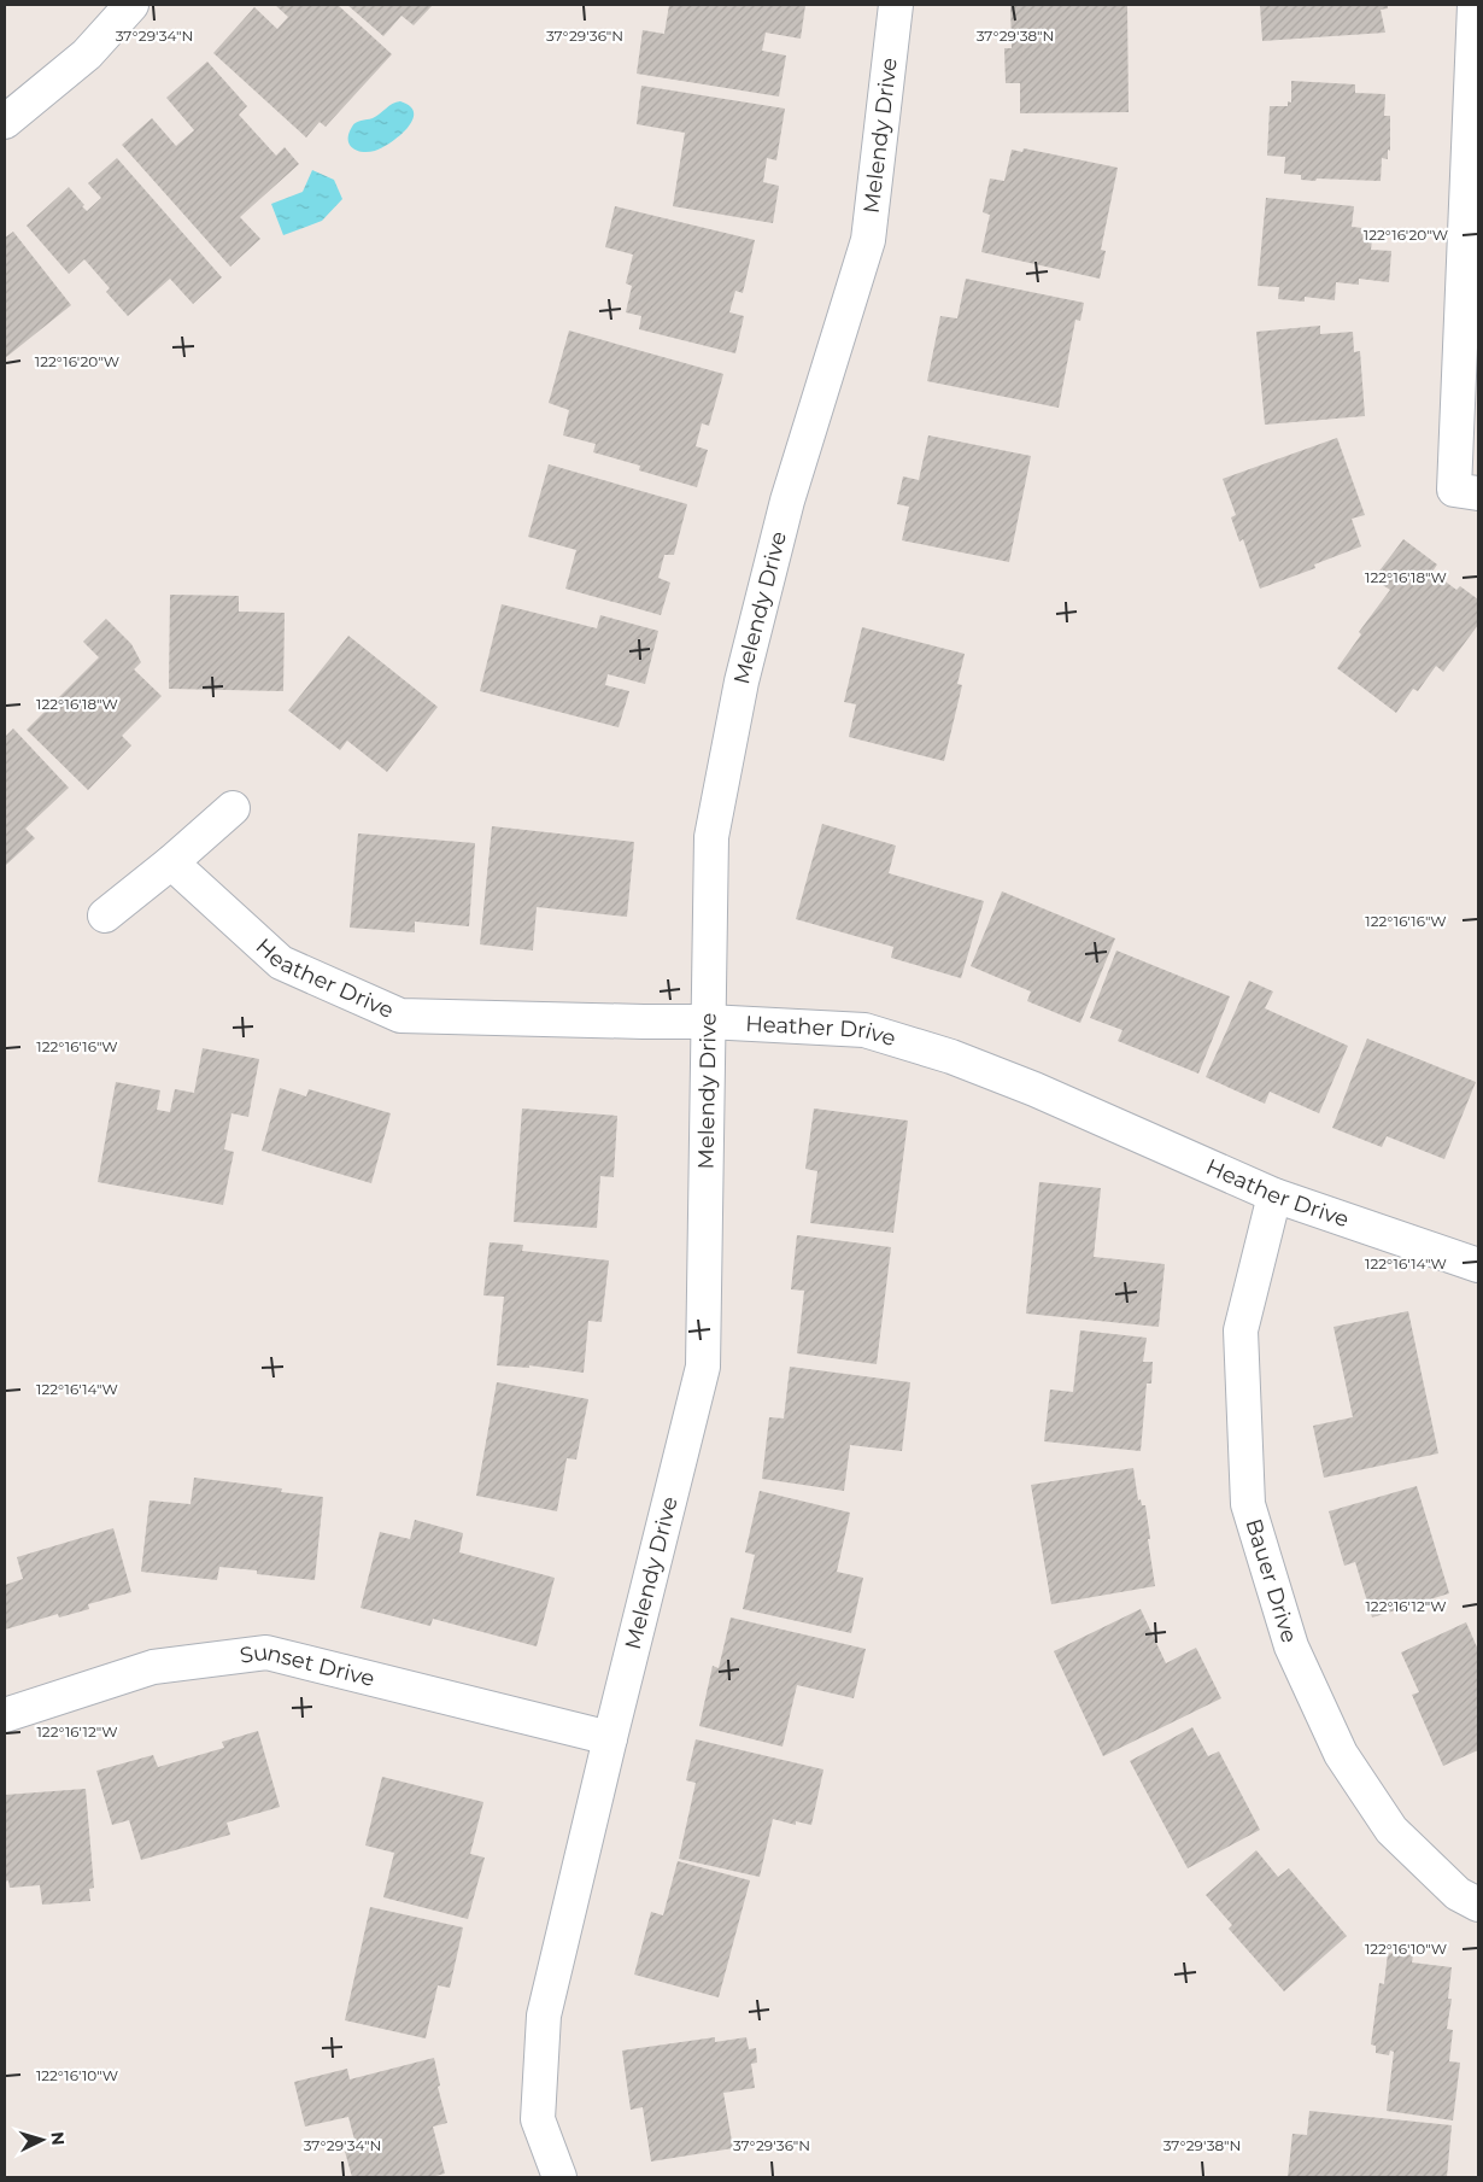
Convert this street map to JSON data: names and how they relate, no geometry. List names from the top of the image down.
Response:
{
  "streets": {
    "street": [
      "Melendy Drive",
      "Heather Drive",
      "Bauer Drive",
      "Sunset Drive"
    ]
  },
  "crossings": [
    ["Melendy Drive", "Heather Drive"],
    ["Melendy Drive", "Sunset Drive"],
    ["Heather Drive", "Bauer Drive"]
  ],
  "north": "right",
  "coordinates": [
    "37°29'34\"N",
    "37°29'36\"N",
    "37°29'38\"N",
    "122°16'20\"W",
    "122°16'18\"W",
    "122°16'16\"W",
    "122°16'14\"W",
    "122°16'12\"W",
    "122°16'10\"W"
  ]
}
